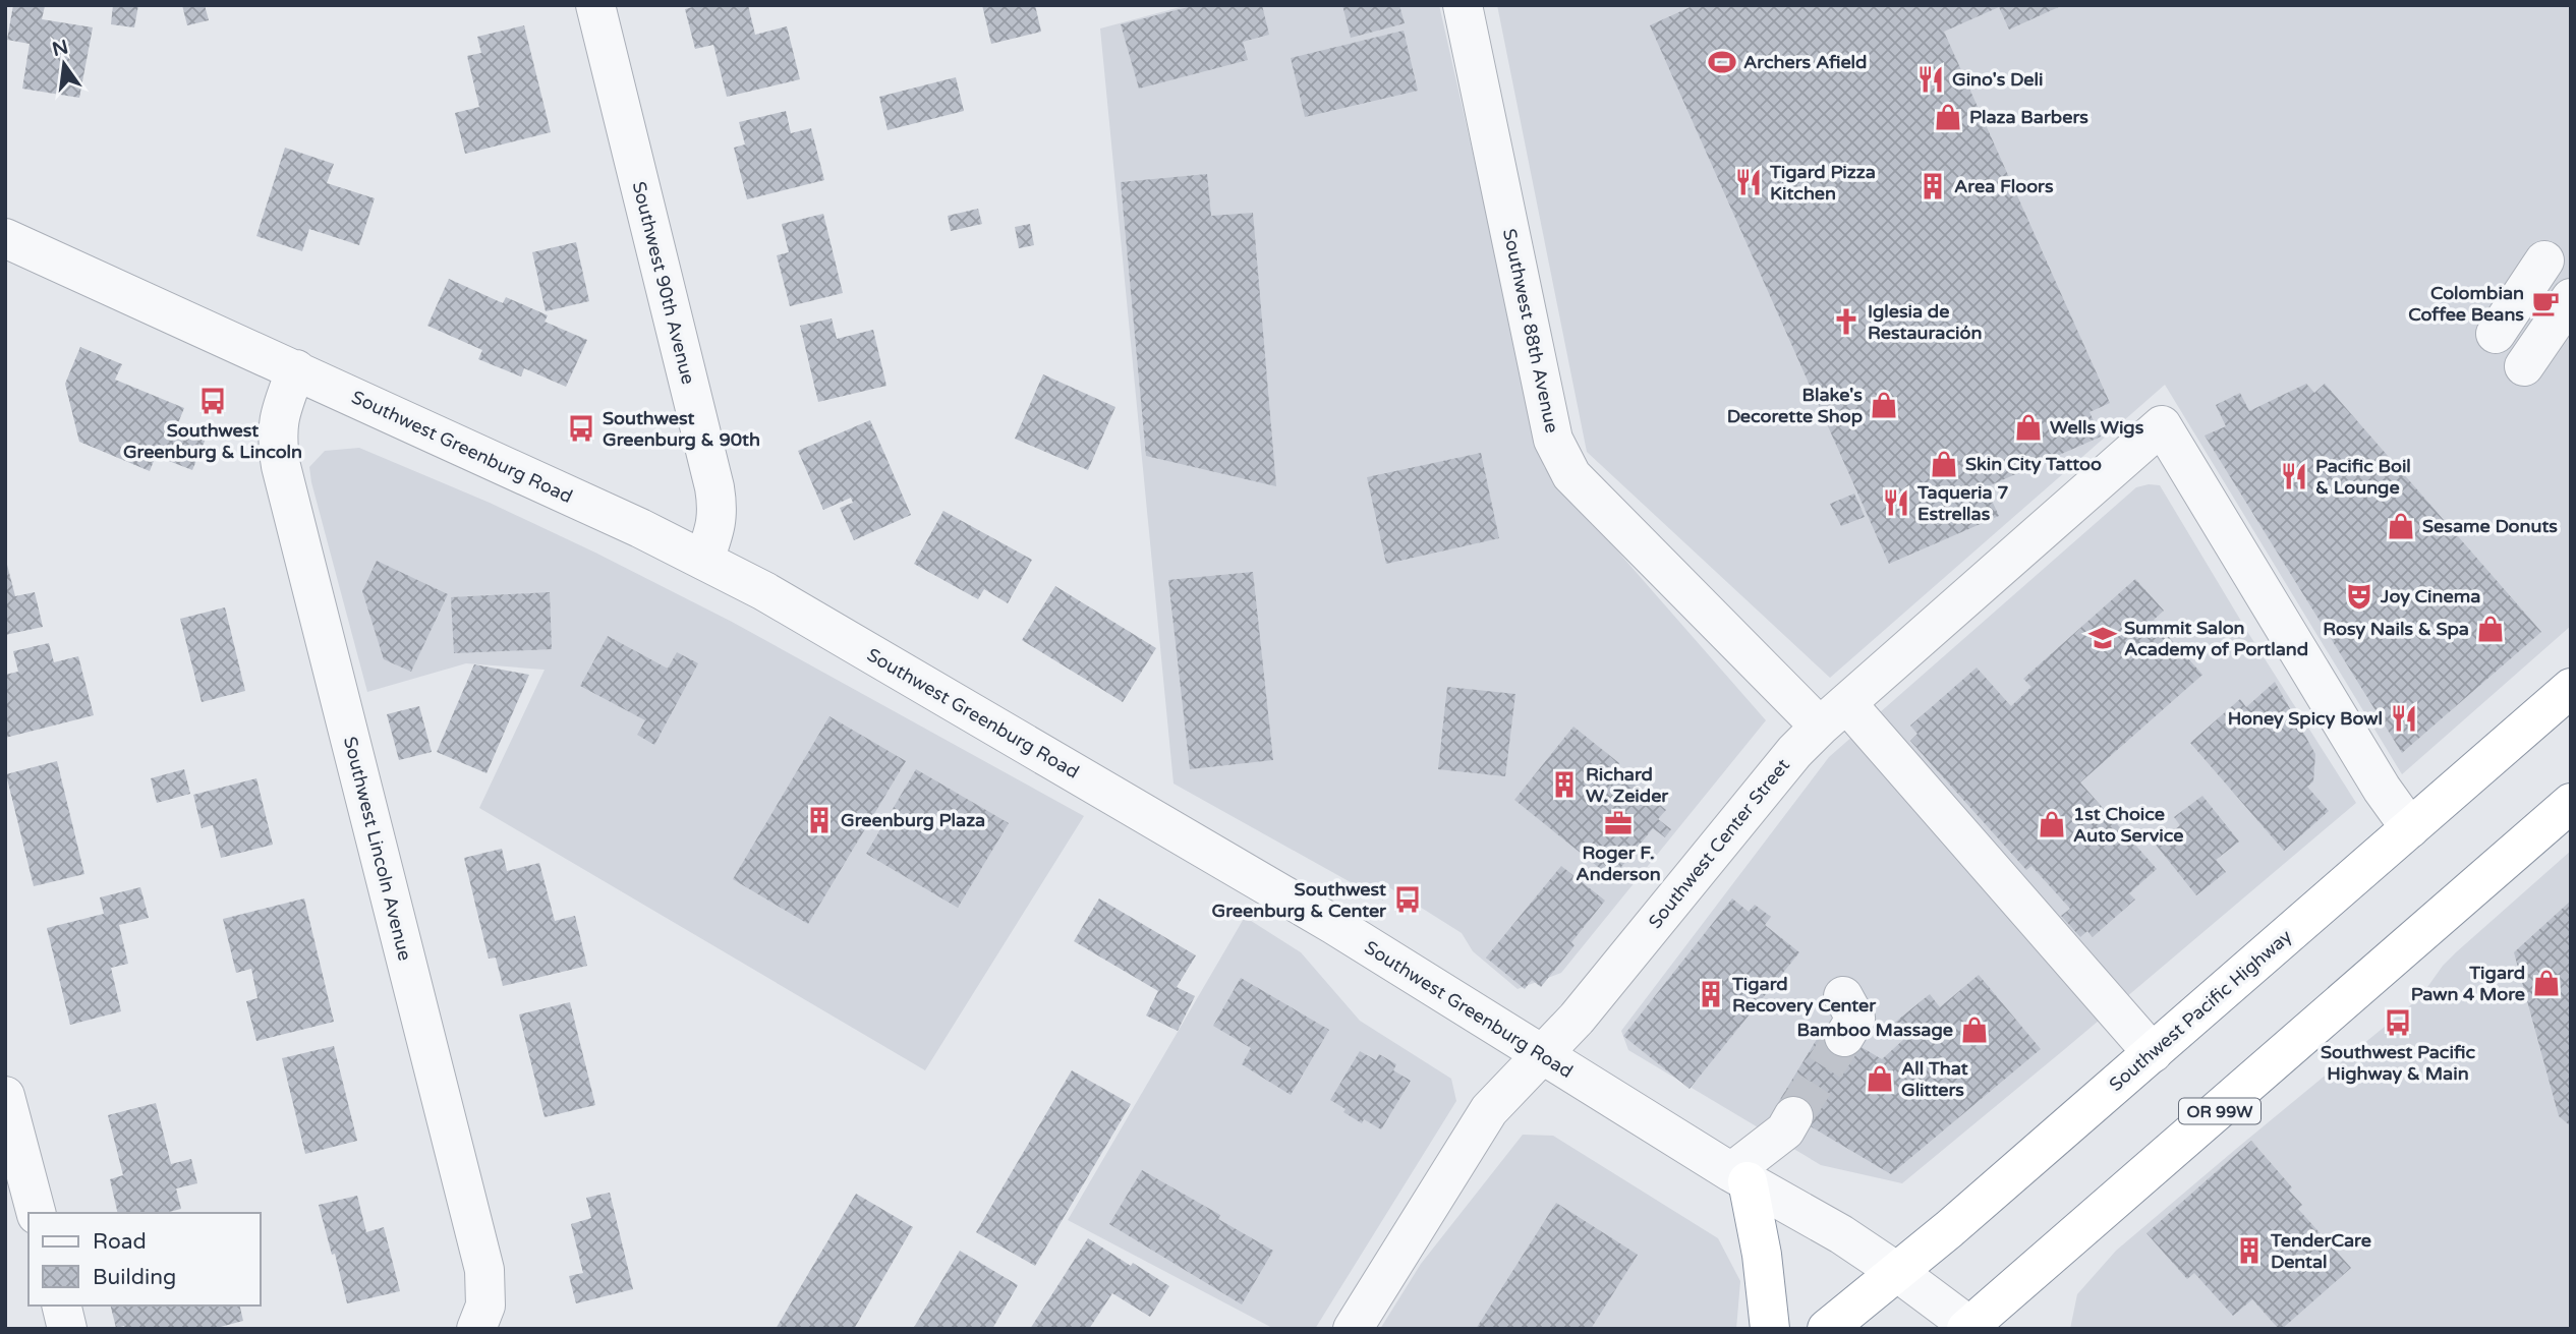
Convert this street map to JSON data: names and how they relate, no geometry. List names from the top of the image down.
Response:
{
  "streets": {
    "highway": ["Southwest Pacific Highway", "OR 99W"],
    "street": [
      "Southwest 90th Avenue",
      "Southwest 88th Avenue",
      "Southwest Greenburg Road",
      "Southwest Center Street",
      "Southwest Lincoln Avenue"
    ]
  },
  "crossings": [
    ["Southwest 90th Avenue", "Southwest Greenburg Road"],
    ["Southwest 88th Avenue", "Southwest Center Street"],
    ["Southwest 88th Avenue", "Southwest Pacific Highway"],
    ["Southwest Greenburg Road", "Southwest Center Street"],
    ["Southwest Greenburg Road", "Southwest Lincoln Avenue"],
    ["Southwest Greenburg Road", "Southwest Pacific Highway"],
    ["Southwest Greenburg Road", "OR 99W"],
    ["Southwest Center Street", "Southwest Pacific Highway"]
  ],
  "places": {
    "sports": ["Archers Afield"],
    "restaurant": [
      "Gino's Deli",
      "Tigard Pizza Kitchen",
      "Pacific Boil & Lounge",
      "Taqueria 7 Estrellas",
      "Honey Spicy Bowl"
    ],
    "shop": [
      "Plaza Barbers",
      "Blake's Decorette Shop",
      "Wells Wigs",
      "Skin City Tattoo",
      "Sesame Donuts",
      "Rosy Nails & Spa",
      "1st Choice Auto Service",
      "Tigard Pawn 4 More",
      "Bamboo Massage",
      "All That Glitters"
    ],
    "building": [
      "Area Floors",
      "Richard W. Zeider",
      "Greenburg Plaza",
      "Tigard Recovery Center",
      "TenderCare Dental"
    ],
    "cafe": ["Colombian Coffee Beans"],
    "church": ["Iglesia de Restauración"],
    "bus stop": [
      "Southwest Greenburg & Lincoln",
      "Southwest Greenburg & 90th",
      "Southwest Greenburg & Center",
      "Southwest Pacific Highway & Main"
    ],
    "theatre": ["Joy Cinema"],
    "school or university": ["Summit Salon Academy of Portland"],
    "office": ["Roger F. Anderson"]
  },
  "legend": ["Road", "Building"],
  "north": "top"
}
